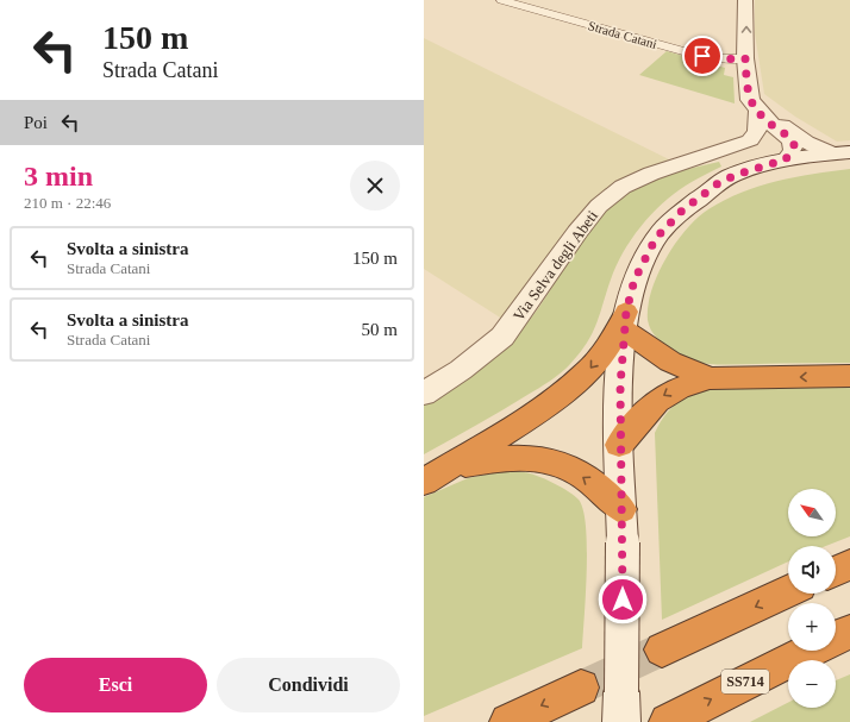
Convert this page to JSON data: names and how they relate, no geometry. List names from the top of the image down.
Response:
{
  "streets": {
    "highway": ["SS714"],
    "street": ["Via Selva degli Abeti"],
    "lane": ["Strada Catani"]
  },
  "north": "top left",
  "page": {
    "turn": ["150 m", "Strada Catani"],
    "then": "Poi",
    "heading": ["3 min", "210 m · 22:46"],
    "list": [
      {
        "name": "Svolta a sinistra",
        "note": "Strada Catani",
        "value": "150 m"
      },
      {
        "name": "Svolta a sinistra",
        "note": "Strada Catani",
        "value": "50 m"
      }
    ],
    "map_buttons": ["+", "−"],
    "buttons": ["Esci", "Condividi"]
  }
}
